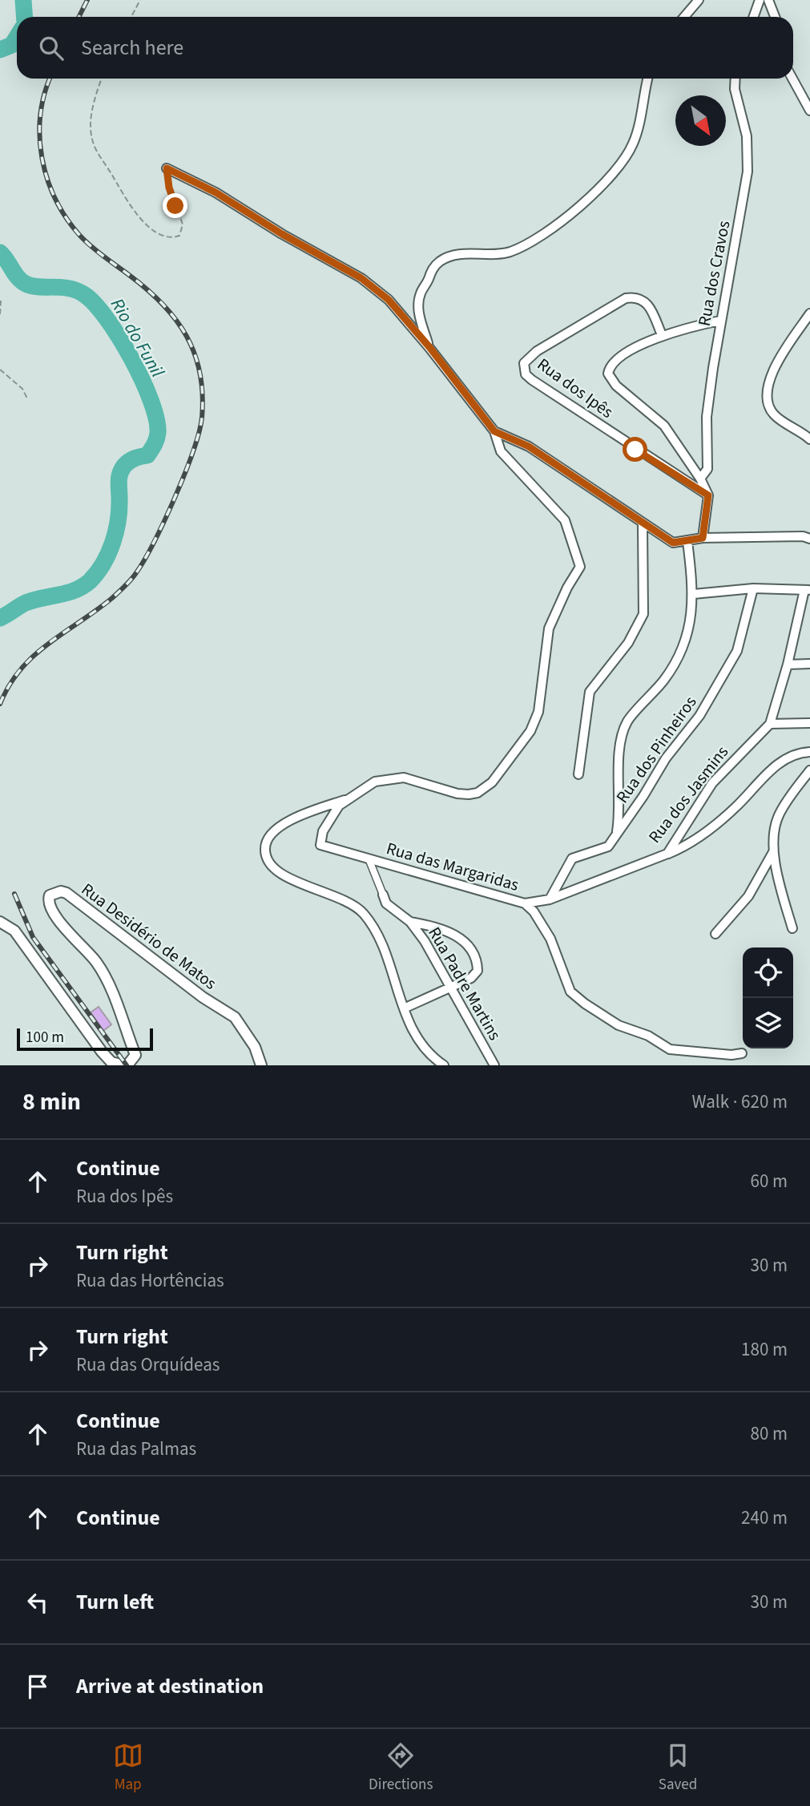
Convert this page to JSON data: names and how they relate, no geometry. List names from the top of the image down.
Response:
{
  "streets": {
    "street": [
      "Rua dos Cravos",
      "Rua dos Ipês",
      "Rua dos Pinheiros",
      "Rua dos Jasmins",
      "Rua das Margaridas",
      "Rua Desidério de Matos",
      "Rua Padre Martins"
    ]
  },
  "crossings": [
    ["Rua dos Pinheiros", "Rua dos Jasmins"],
    ["Rua dos Jasmins", "Rua das Margaridas"]
  ],
  "water": ["Rio do Funil"],
  "scale_bar": "100 m",
  "north": "bottom right",
  "page": {
    "search": "Search here",
    "scale": "100 m",
    "heading": ["8 min", "Walk · 620 m"],
    "list": [
      ["Continue", "Rua dos Ipês", "60 m"],
      ["Turn right", "Rua das Hortências", "30 m"],
      ["Turn right", "Rua das Orquídeas", "180 m"],
      ["Continue", "Rua das Palmas", "80 m"],
      ["Continue", "240 m"],
      ["Turn left", "30 m"],
      "Arrive at destination"
    ],
    "nav": ["Map", "Directions", "Saved"]
  }
}
